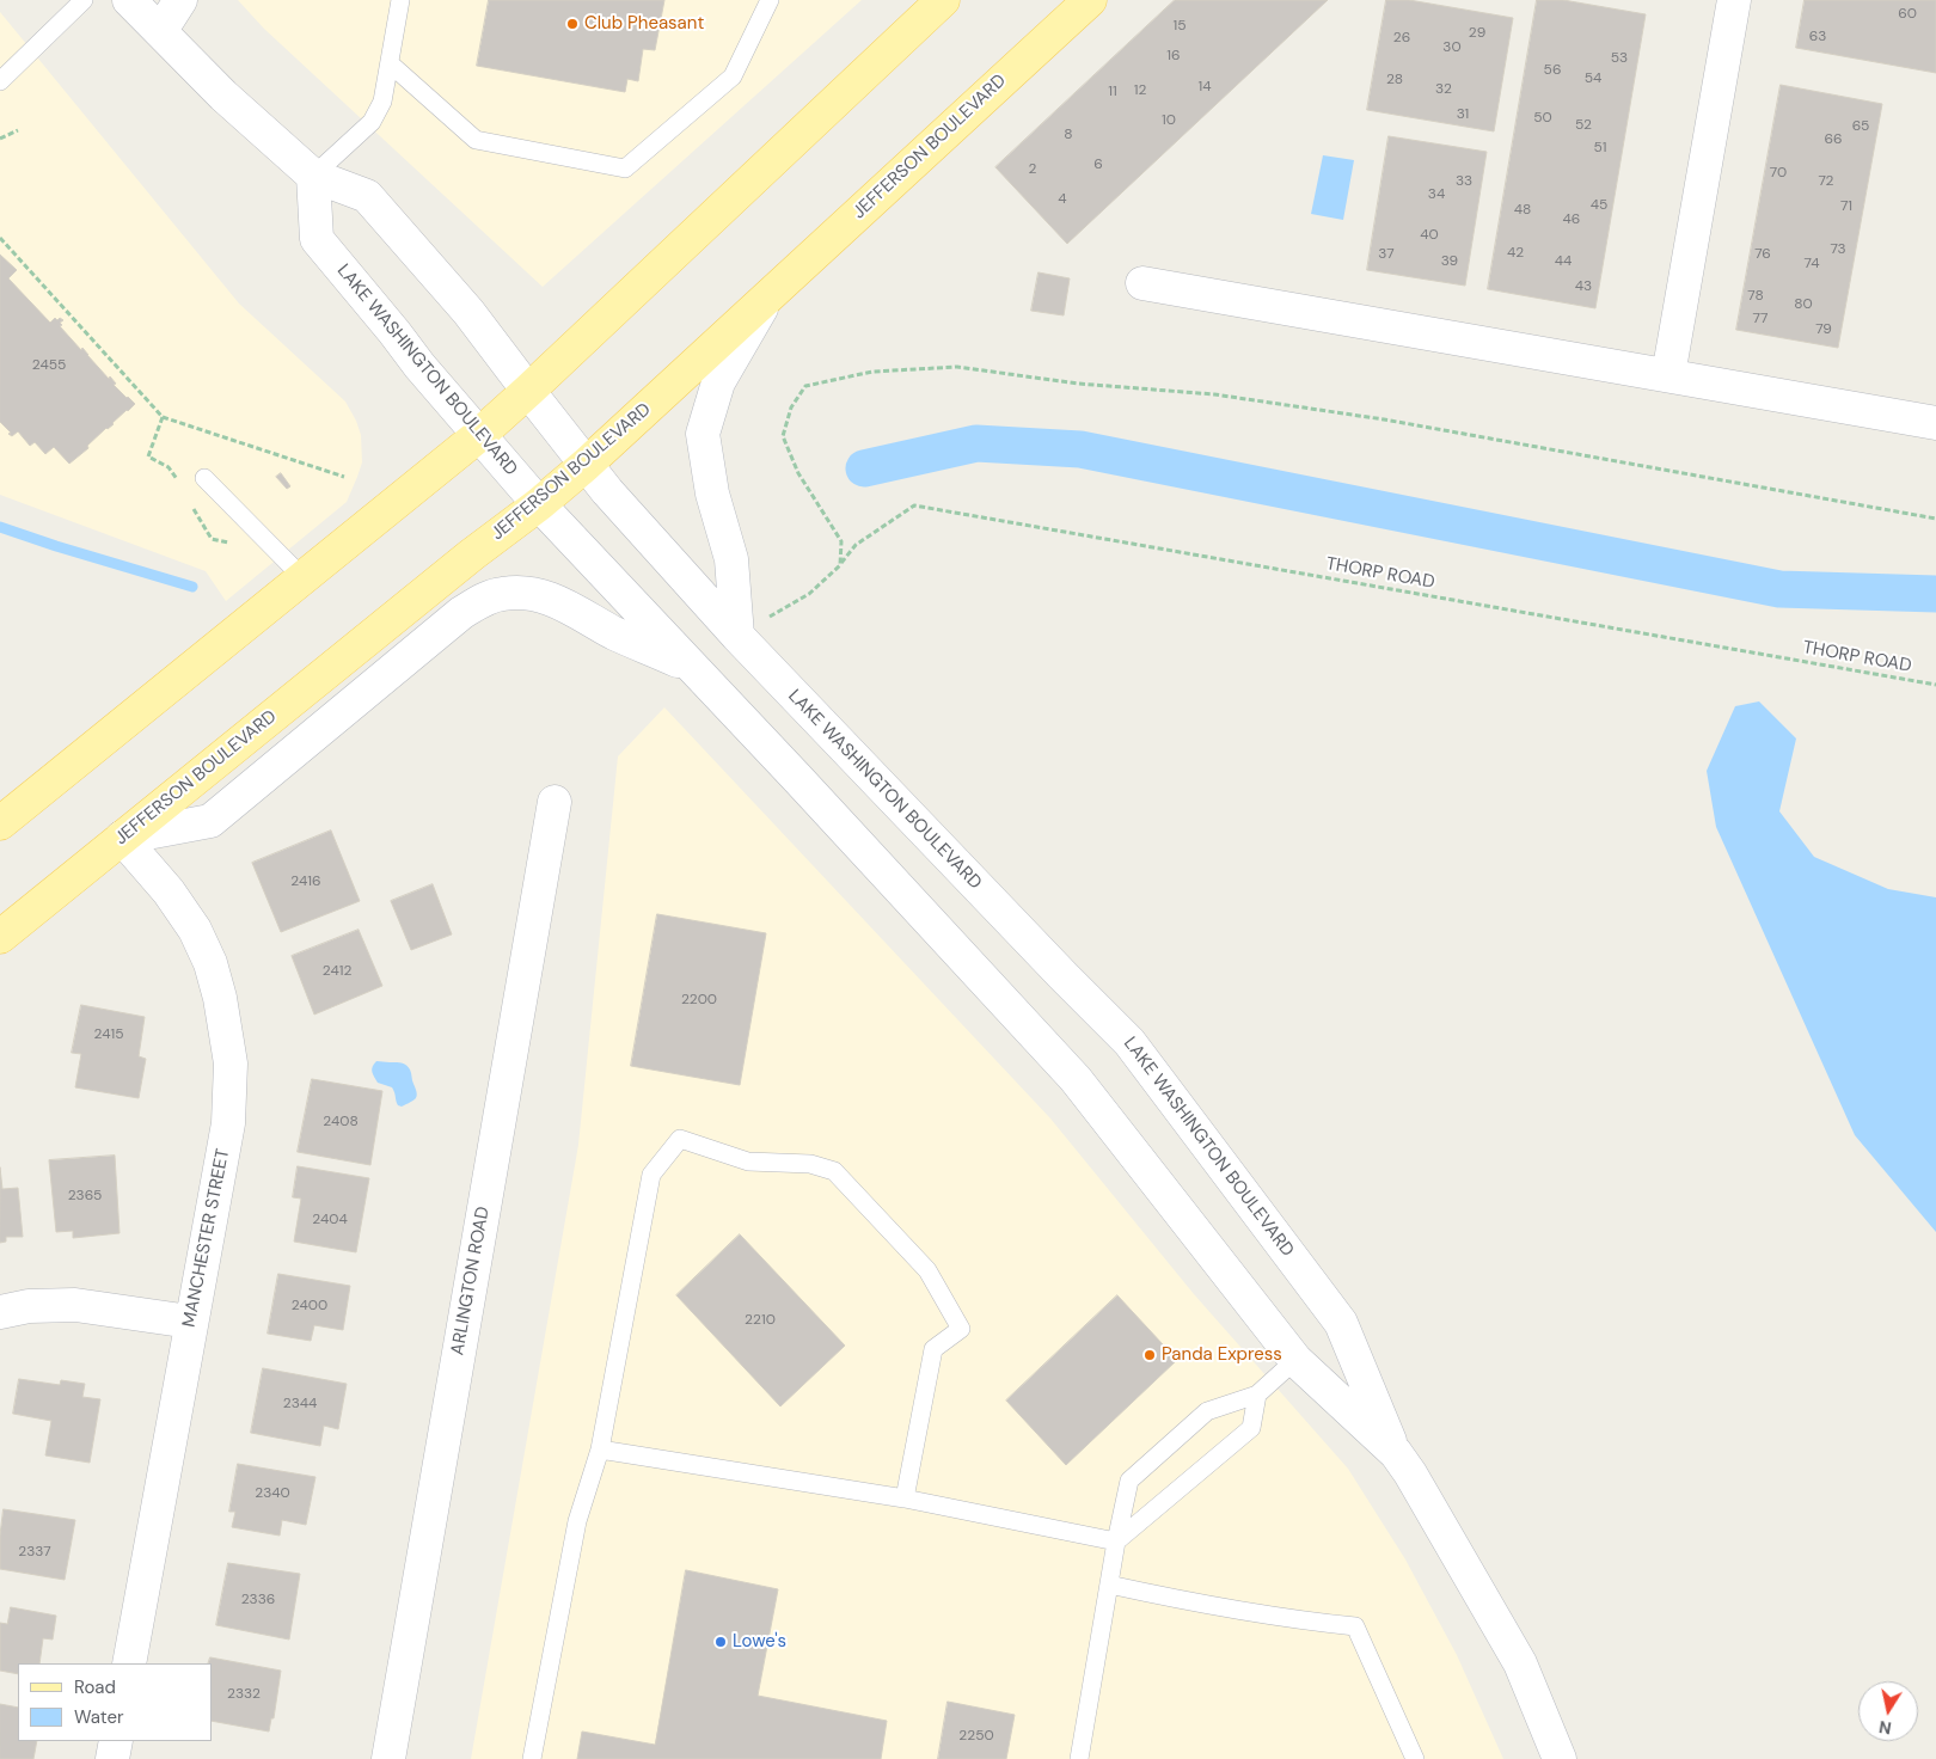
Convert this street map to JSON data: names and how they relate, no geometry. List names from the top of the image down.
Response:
{
  "streets": {
    "main road": ["JEFFERSON BOULEVARD"],
    "street": ["LAKE WASHINGTON BOULEVARD", "MANCHESTER STREET", "ARLINGTON ROAD"],
    "path": ["THORP ROAD"]
  },
  "crossings": [
    ["JEFFERSON BOULEVARD", "LAKE WASHINGTON BOULEVARD"],
    ["JEFFERSON BOULEVARD", "MANCHESTER STREET"],
    ["LAKE WASHINGTON BOULEVARD", "THORP ROAD"]
  ],
  "places": ["Club Pheasant", "Panda Express", "Lowe's"],
  "house_numbers": [
    "60",
    "15",
    "29",
    "63",
    "26",
    "30",
    "16",
    "53",
    "56",
    "54",
    "28",
    "14",
    "32",
    "12",
    "11",
    "31",
    "50",
    "10",
    "52",
    "65",
    "8",
    "66",
    "51",
    "6",
    "2",
    "70",
    "33",
    "72",
    "34",
    "4",
    "45",
    "71",
    "48",
    "46",
    "40",
    "73",
    "42",
    "37",
    "76",
    "39",
    "44",
    "74",
    "43",
    "78",
    "80",
    "77",
    "79",
    "2455",
    "2416",
    "2412",
    "2200",
    "2415",
    "2408",
    "2365",
    "2404",
    "2400",
    "2210",
    "2344",
    "2340",
    "2337",
    "2336",
    "2332",
    "2250"
  ],
  "legend": ["Road", "Water"],
  "north": "bottom"
}
